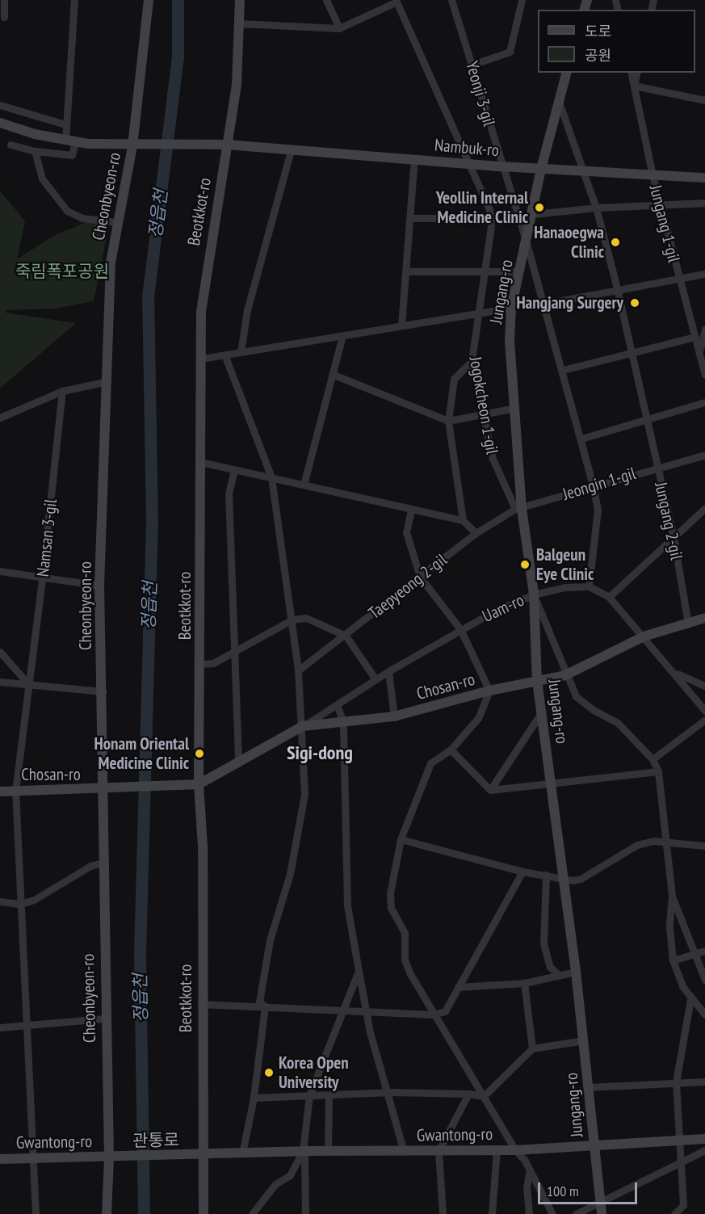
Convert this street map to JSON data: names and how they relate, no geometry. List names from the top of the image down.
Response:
{
  "streets": {
    "street": [
      "Yeonji 3-gil",
      "Nambuk-ro",
      "Cheonbyeon-ro",
      "Beotkkot-ro",
      "Jungang 1-gil",
      "Jungang-ro",
      "Jogokcheon 1-gil",
      "Jeongin 1-gil",
      "Jungang 2-gil",
      "Namsan 3-gil",
      "Taepyeong 2-gil",
      "Uam-ro",
      "Chosan-ro",
      "Gwantong-ro",
      "관통로"
    ]
  },
  "crossings": [
    ["Yeonji 3-gil", "Nambuk-ro"],
    ["Yeonji 3-gil", "Jungang-ro"],
    ["Yeonji 3-gil", "Jeongin 1-gil"],
    ["Yeonji 3-gil", "Uam-ro"],
    ["Nambuk-ro", "Cheonbyeon-ro"],
    ["Nambuk-ro", "Beotkkot-ro"],
    ["Nambuk-ro", "Jungang 1-gil"],
    ["Nambuk-ro", "Jungang-ro"],
    ["Nambuk-ro", "Jogokcheon 1-gil"],
    ["Nambuk-ro", "Jungang 2-gil"],
    ["Cheonbyeon-ro", "Chosan-ro"],
    ["Cheonbyeon-ro", "Gwantong-ro"],
    ["Cheonbyeon-ro", "관통로"],
    ["Beotkkot-ro", "Chosan-ro"],
    ["Beotkkot-ro", "Gwantong-ro"],
    ["Beotkkot-ro", "관통로"],
    ["Jungang-ro", "Jogokcheon 1-gil"],
    ["Jungang-ro", "Jeongin 1-gil"],
    ["Jungang-ro", "Jungang 2-gil"],
    ["Jungang-ro", "Taepyeong 2-gil"],
    ["Jungang-ro", "Uam-ro"],
    ["Jungang-ro", "Chosan-ro"],
    ["Jungang-ro", "Gwantong-ro"],
    ["Jogokcheon 1-gil", "Jeongin 1-gil"],
    ["Jogokcheon 1-gil", "Taepyeong 2-gil"],
    ["Jeongin 1-gil", "Jungang 2-gil"],
    ["Jeongin 1-gil", "Taepyeong 2-gil"],
    ["Jungang 2-gil", "Chosan-ro"],
    ["Namsan 3-gil", "Chosan-ro"],
    ["Namsan 3-gil", "Gwantong-ro"],
    ["Uam-ro", "Chosan-ro"],
    ["Gwantong-ro", "관통로"]
  ],
  "districts": ["Sigi-dong"],
  "water": ["정읍천"],
  "parks": ["죽림폭포공원"],
  "places": [
    "Yeollin Internal Medicine Clinic",
    "Hanaoegwa Clinic",
    "Hangjang Surgery",
    "Balgeun Eye Clinic",
    "Honam Oriental Medicine Clinic",
    "Korea Open University"
  ],
  "legend": ["도로", "공원"],
  "scale_bar": "100 m"
}
